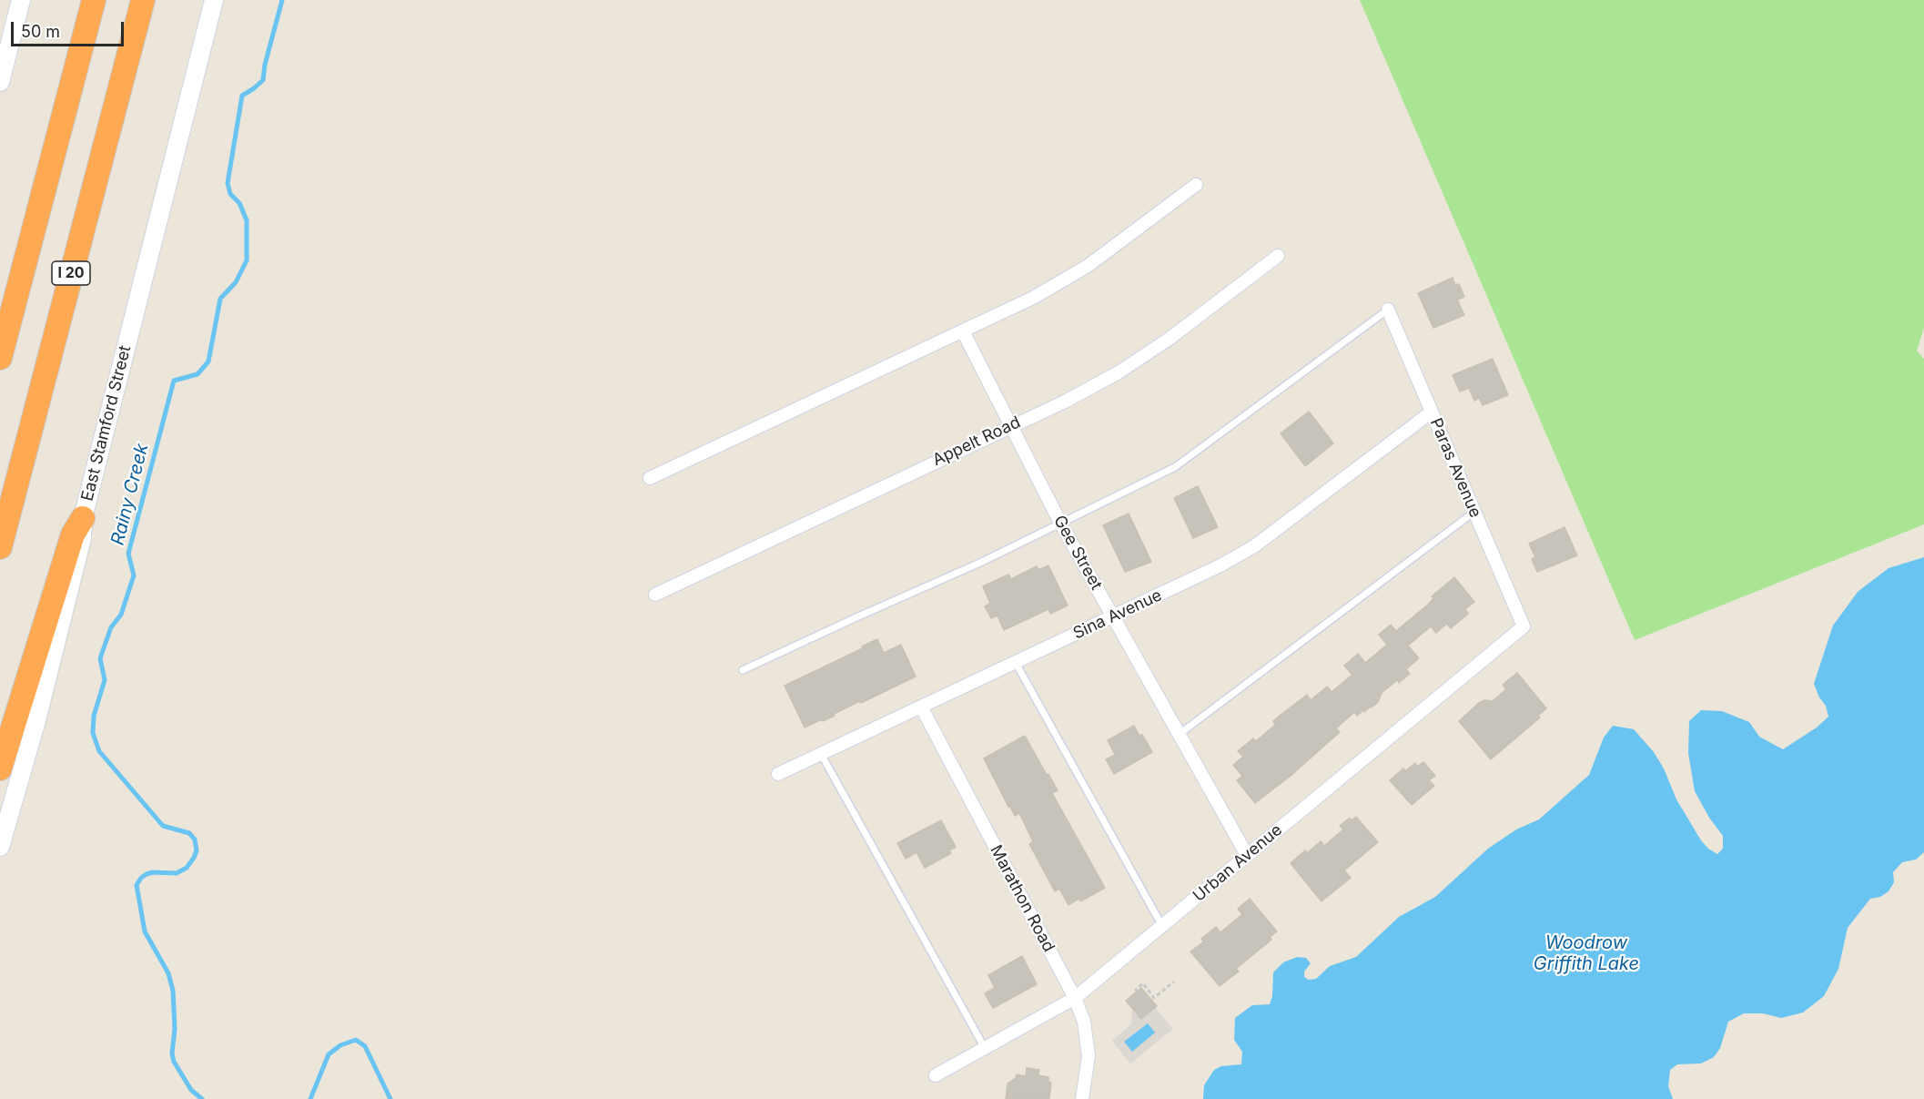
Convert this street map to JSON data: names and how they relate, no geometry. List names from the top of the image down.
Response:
{
  "streets": {
    "highway": ["I 20"],
    "main road": ["East Stamford Street"],
    "street": [
      "Appelt Road",
      "Paras Avenue",
      "Gee Street",
      "Sina Avenue",
      "Urban Avenue",
      "Marathon Road"
    ]
  },
  "crossings": [
    ["Appelt Road", "Gee Street"],
    ["Paras Avenue", "Sina Avenue"],
    ["Paras Avenue", "Urban Avenue"],
    ["Gee Street", "Sina Avenue"],
    ["Gee Street", "Urban Avenue"],
    ["Sina Avenue", "Marathon Road"],
    ["Urban Avenue", "Marathon Road"]
  ],
  "water": ["Rainy Creek", "Woodrow Griffith Lake"],
  "scale_bar": "50 m"
}
